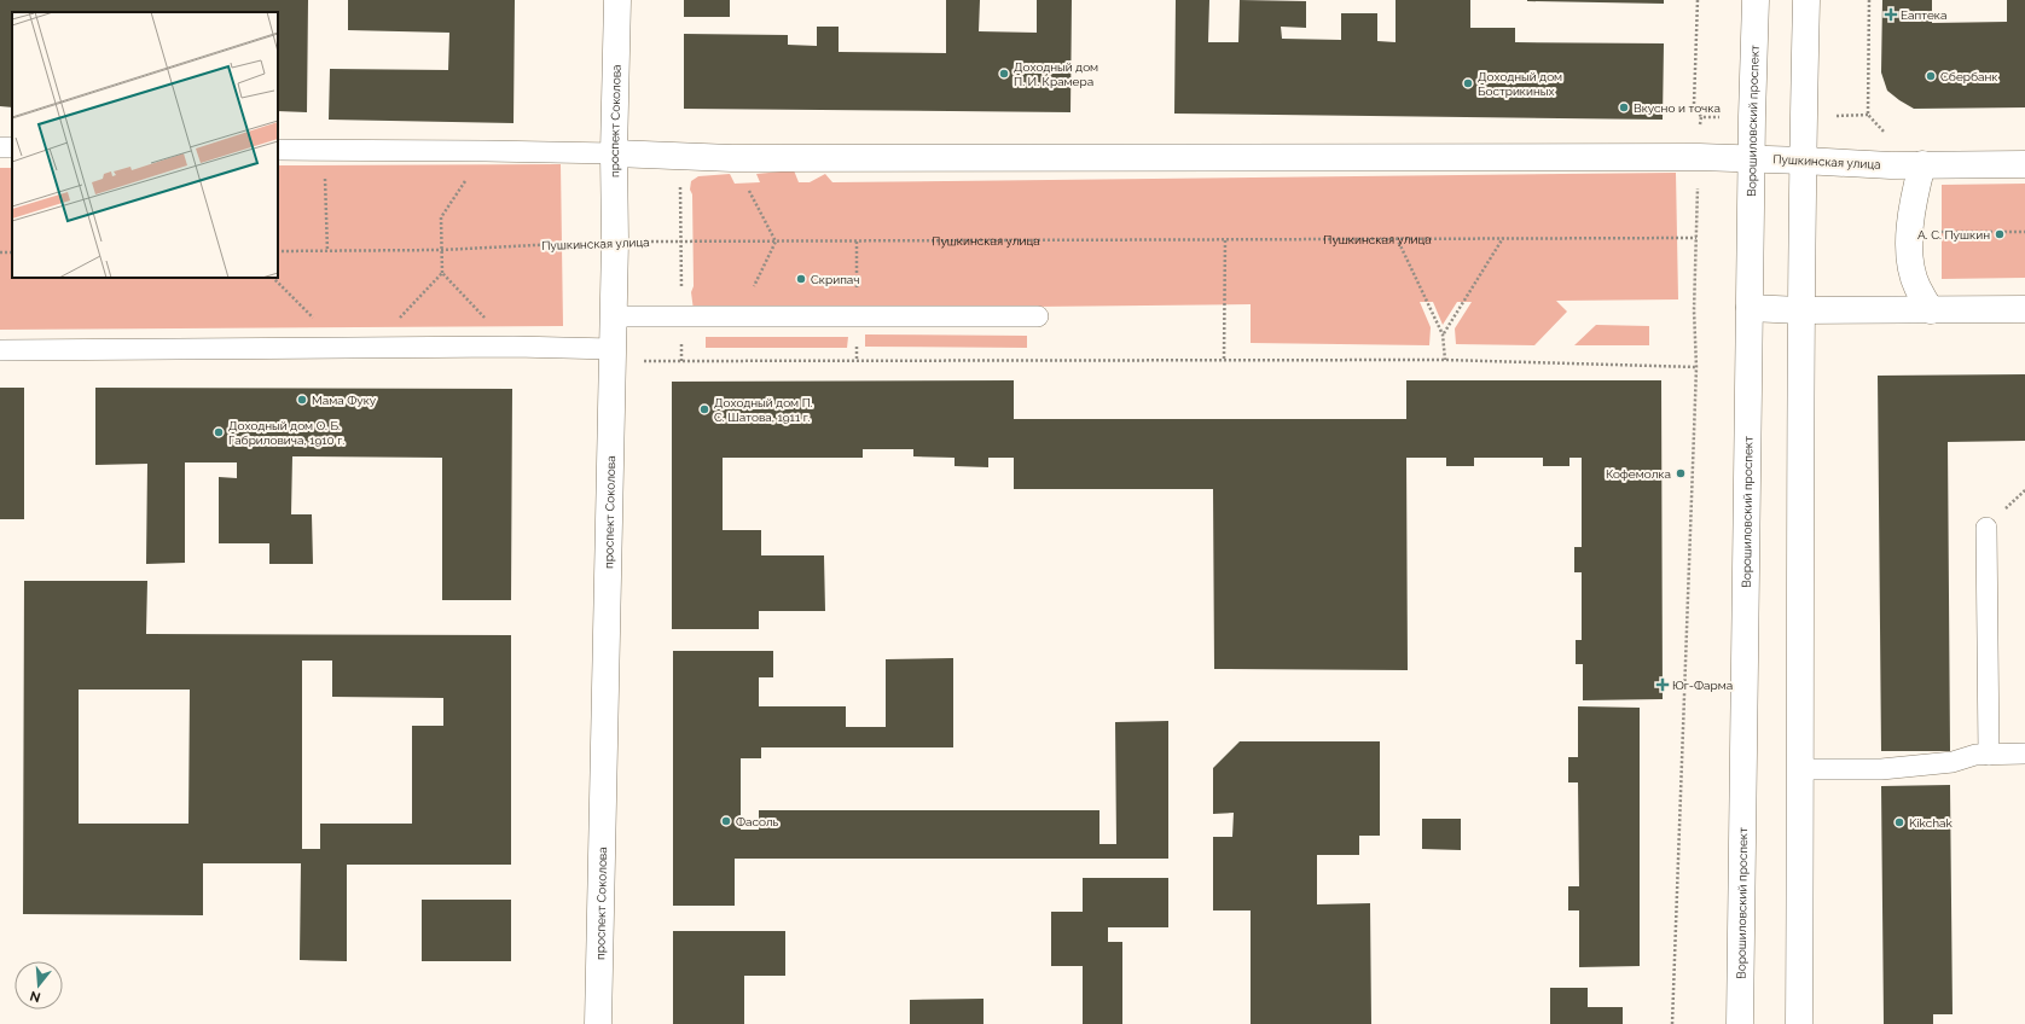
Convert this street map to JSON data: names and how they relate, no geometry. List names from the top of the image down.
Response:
{
  "streets": {
    "main road": ["проспект Соколова", "Ворошиловский проспект", "Пушкинская улица"]
  },
  "crossings": [
    ["проспект Соколова", "Пушкинская улица"],
    ["Ворошиловский проспект", "Пушкинская улица"]
  ],
  "places": {
    "health": ["Еаптека", "Юг-Фарма"],
    "other": [
      "Доходный дом П. И. Крамера",
      "Сбербанк",
      "Доходный дом Бострикиных",
      "Вкусно и точка",
      "А. С. Пушкин",
      "Скрипач",
      "Мама Фуку",
      "Доходный дом П. С. Шатова, 1911 г.",
      "Доходный дом О. Б. Габриловича, 1910 г.",
      "Кофемолка",
      "Фасоль",
      "Kikchak"
    ]
  },
  "north": "bottom"
}
